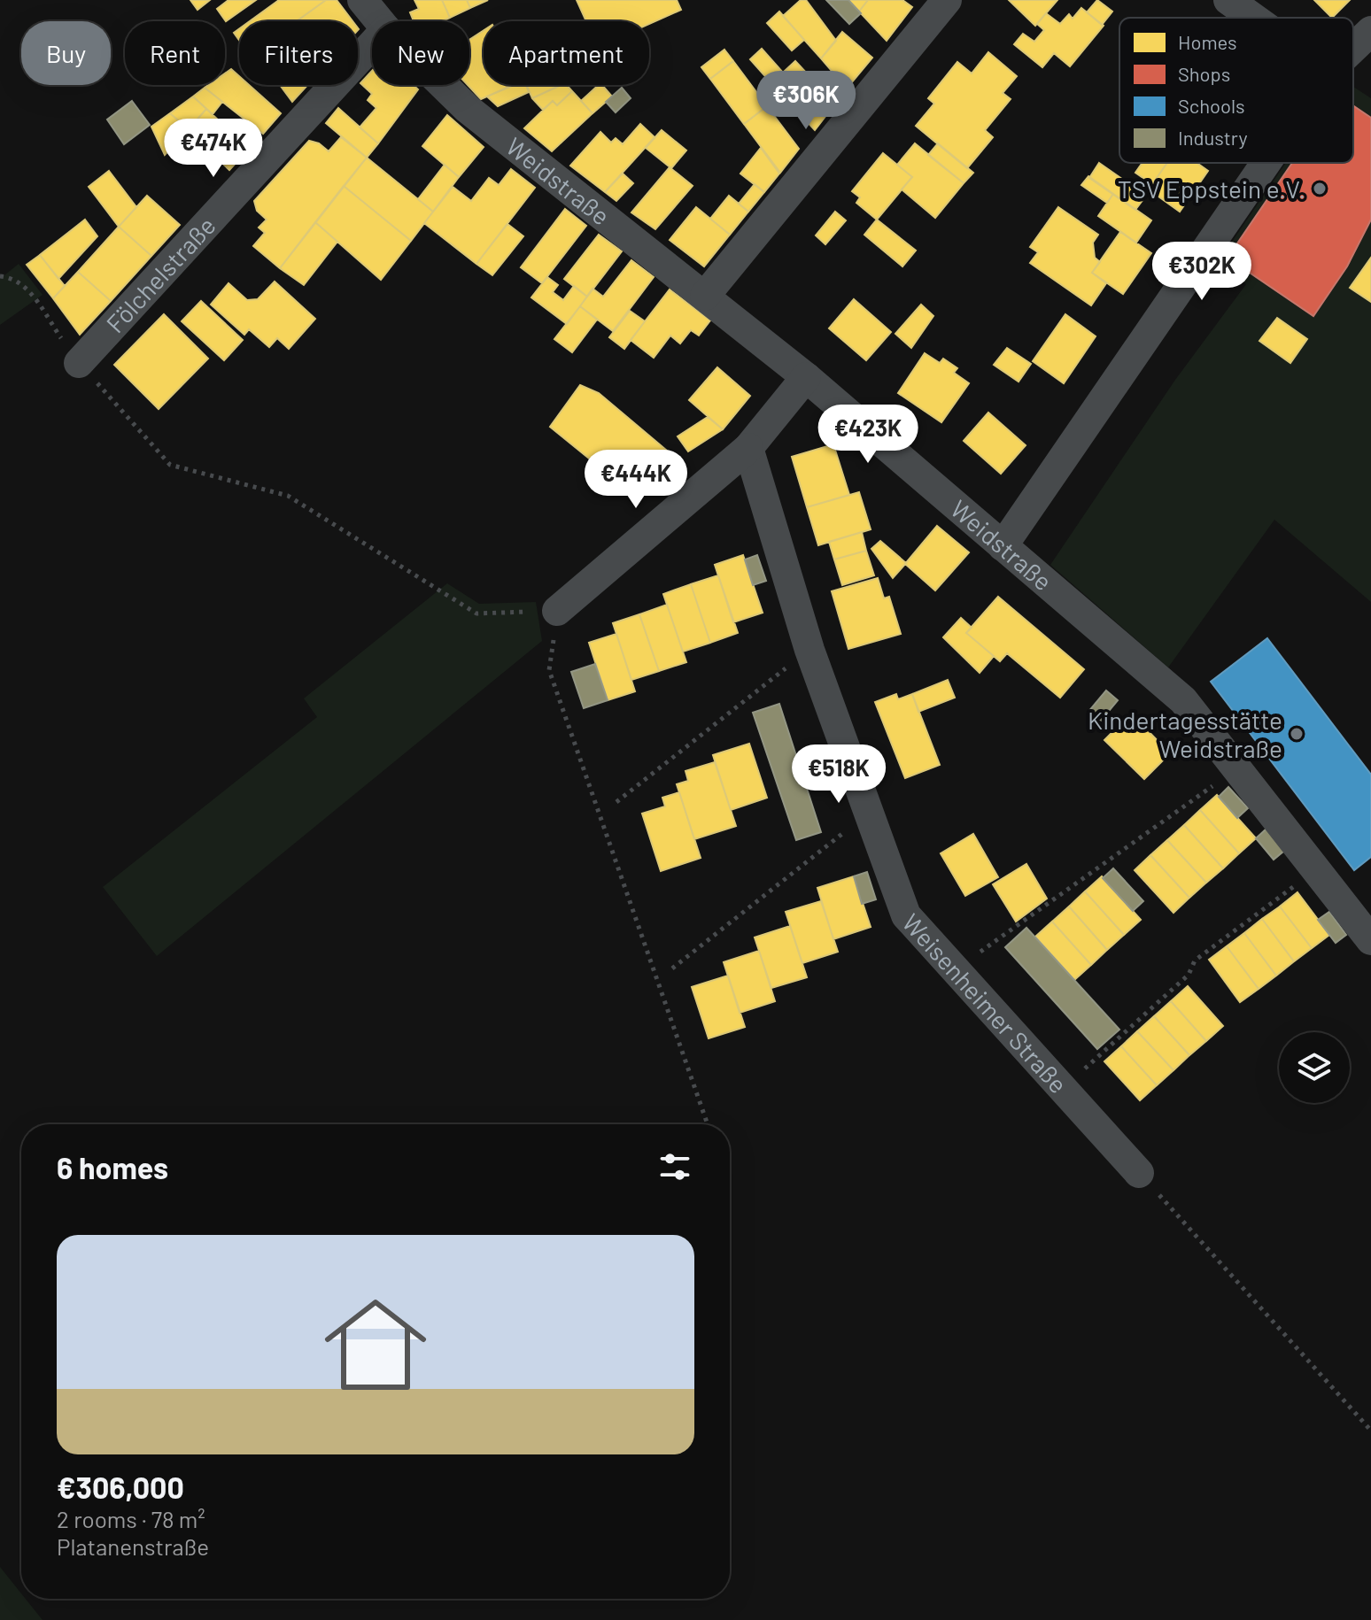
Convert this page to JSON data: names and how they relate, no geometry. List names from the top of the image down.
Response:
{
  "streets": {
    "street": ["Weidstraße", "Fölchelstraße", "Weisenheimer Straße"]
  },
  "places": ["TSV Eppstein e.V.", "Kindertagesstätte Weidstraße"],
  "legend": [
    "Homes",
    "Shops",
    "Schools",
    "Industry"
  ],
  "page": {
    "chip": [
      "Buy",
      "Rent",
      "Filters",
      "New",
      "Apartment"
    ],
    "price": [
      "€306K",
      "€474K",
      "€302K",
      "€423K",
      "€444K",
      "€518K"
    ],
    "heading": "6 homes",
    "list": [
      {
        "name": "€306,000",
        "note": "2 rooms · 78 m² · Platanenstraße"
      }
    ]
  }
}
